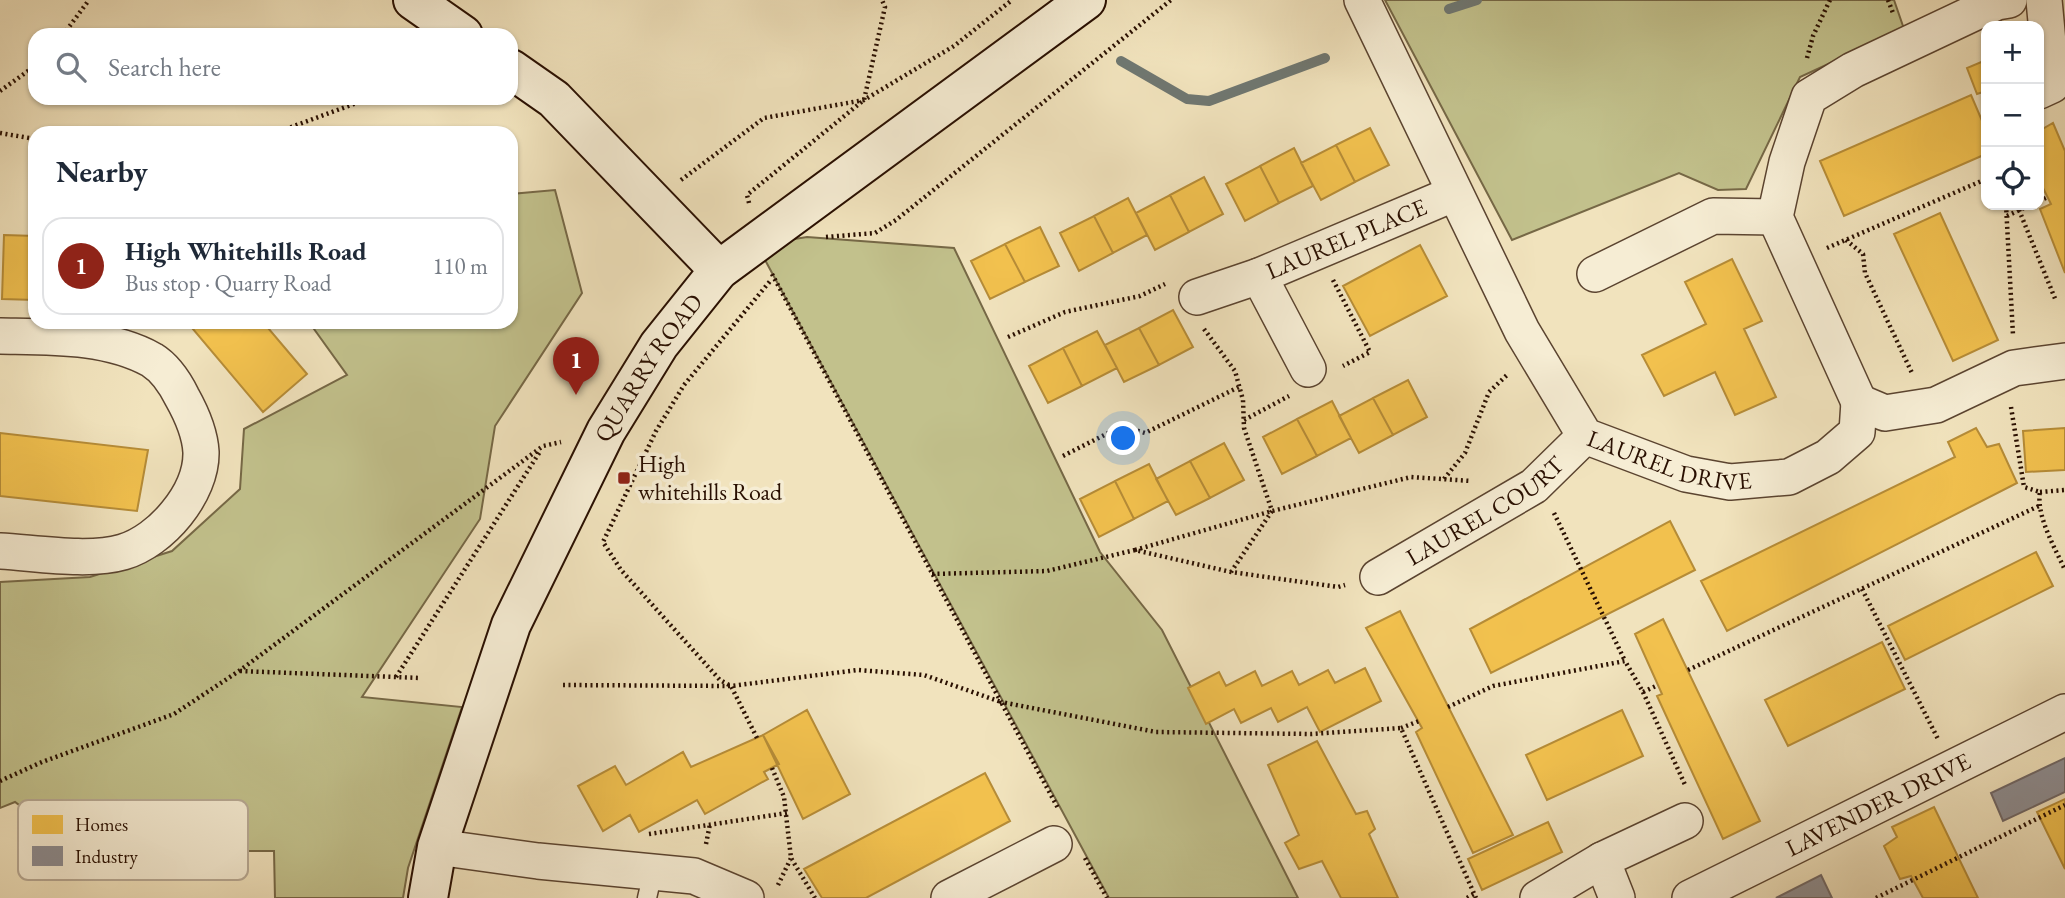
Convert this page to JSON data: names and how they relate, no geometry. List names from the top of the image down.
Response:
{
  "streets": {
    "street": [
      "LAUREL PLACE",
      "QUARRY ROAD",
      "LAUREL DRIVE",
      "LAUREL COURT",
      "LAVENDER DRIVE"
    ]
  },
  "crossings": [
    ["LAUREL PLACE", "LAUREL DRIVE"],
    ["LAUREL DRIVE", "LAUREL COURT"]
  ],
  "places": {
    "transit": ["High whitehills Road"]
  },
  "legend": ["Homes", "Industry"],
  "page": {
    "map_buttons": ["+", "−"],
    "search": "Search here",
    "heading": "Nearby",
    "list": [
      {
        "mark": "1",
        "name": "High Whitehills Road",
        "note": "Bus stop · Quarry Road",
        "value": "110 m"
      }
    ],
    "pins": "1"
  }
}
